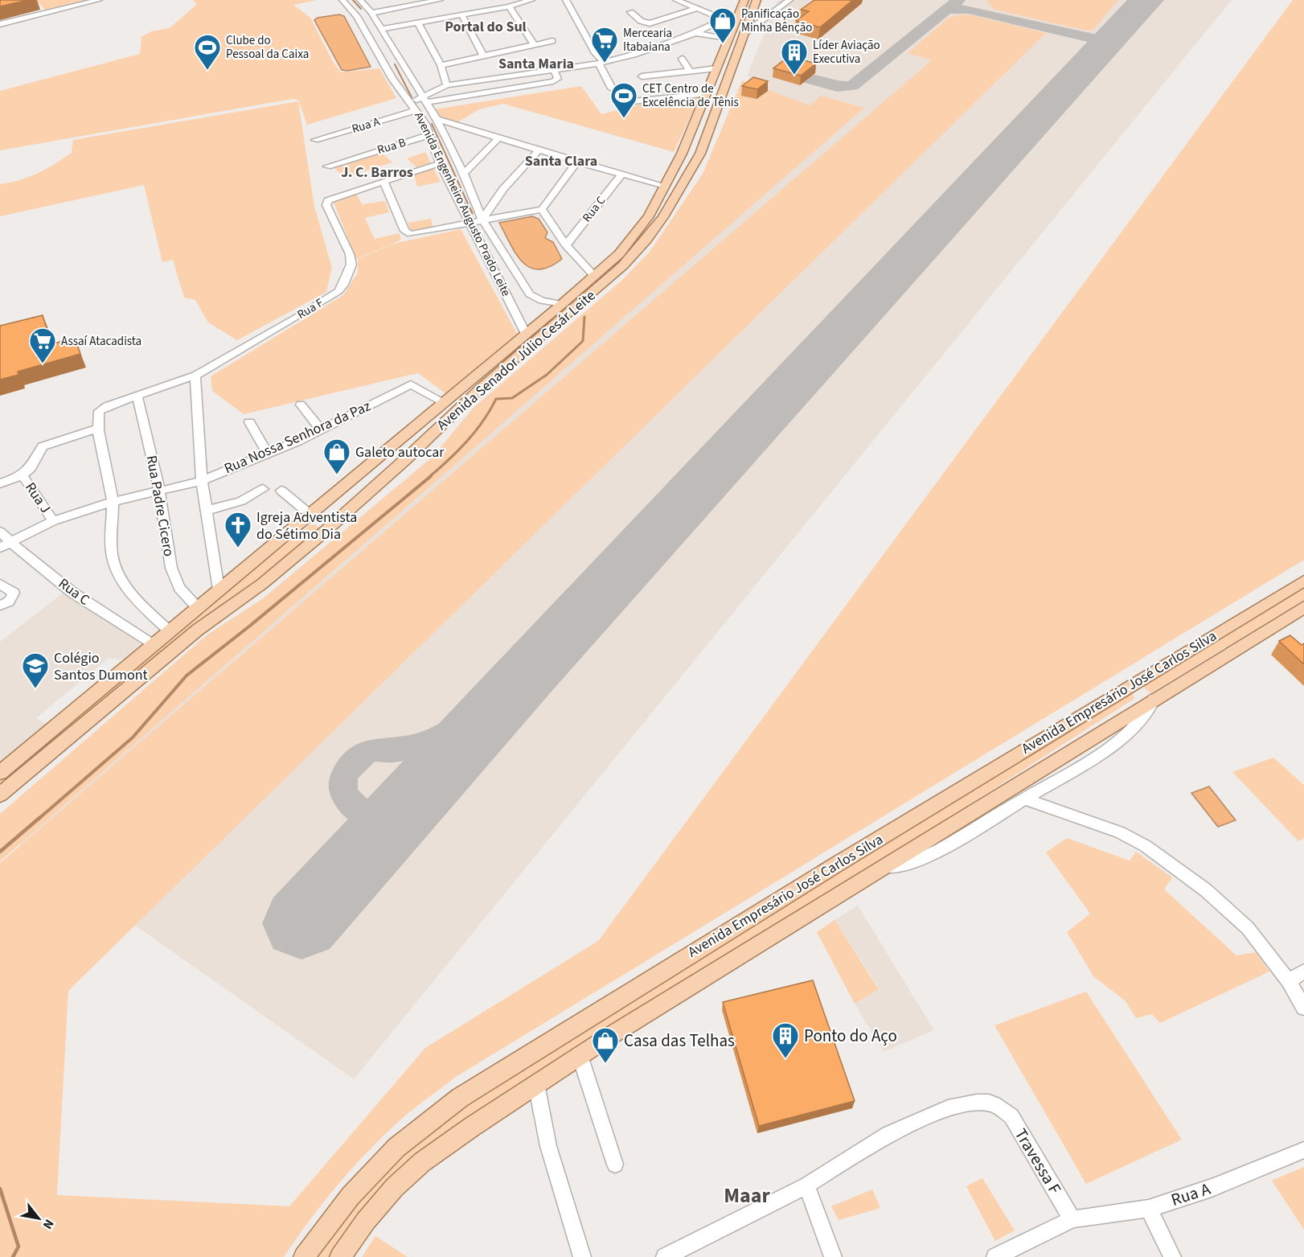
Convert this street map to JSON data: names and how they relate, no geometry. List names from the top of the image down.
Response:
{
  "streets": {
    "main road": ["Avenida Senador Júlio Cesár Leite", "Avenida Empresário José Carlos Silva"],
    "street": [
      "Rua A",
      "Rua B",
      "Avenida Engenheiro Augusto Prado Leite",
      "Rua C",
      "Rua F",
      "Rua Nossa Senhora da Paz",
      "Rua J",
      "Rua Padre Cicero",
      "Travessa F"
    ]
  },
  "crossings": [
    ["Rua A", "Avenida Engenheiro Augusto Prado Leite"],
    ["Rua A", "Travessa F"],
    ["Rua B", "Avenida Engenheiro Augusto Prado Leite"],
    ["Avenida Engenheiro Augusto Prado Leite", "Avenida Senador Júlio Cesár Leite"],
    ["Rua C", "Avenida Senador Júlio Cesár Leite"],
    ["Rua C", "Rua Nossa Senhora da Paz"],
    ["Rua F", "Rua Padre Cicero"],
    ["Avenida Senador Júlio Cesár Leite", "Rua Nossa Senhora da Paz"],
    ["Avenida Senador Júlio Cesár Leite", "Rua Padre Cicero"],
    ["Rua Nossa Senhora da Paz", "Rua J"],
    ["Rua Nossa Senhora da Paz", "Rua Padre Cicero"]
  ],
  "districts": [
    "Portal do Sul",
    "Santa Maria",
    "Santa Clara",
    "J. C. Barros",
    "Maar"
  ],
  "places": {
    "shop": ["Panificação Minha Bênção", "Galeto autocar", "Casa das Telhas"],
    "supermarket": ["Mercearia Itabaiana", "Assaí Atacadista"],
    "sports": ["Clube do Pessoal da Caixa", "CET Centro de Excelência de Tênis"],
    "building": ["Líder Aviação Executiva", "Ponto do Aço"],
    "church": ["Igreja Adventista do Sétimo Dia"],
    "school or university": ["Colégio Santos Dumont"]
  },
  "north": "bottom right"
}
